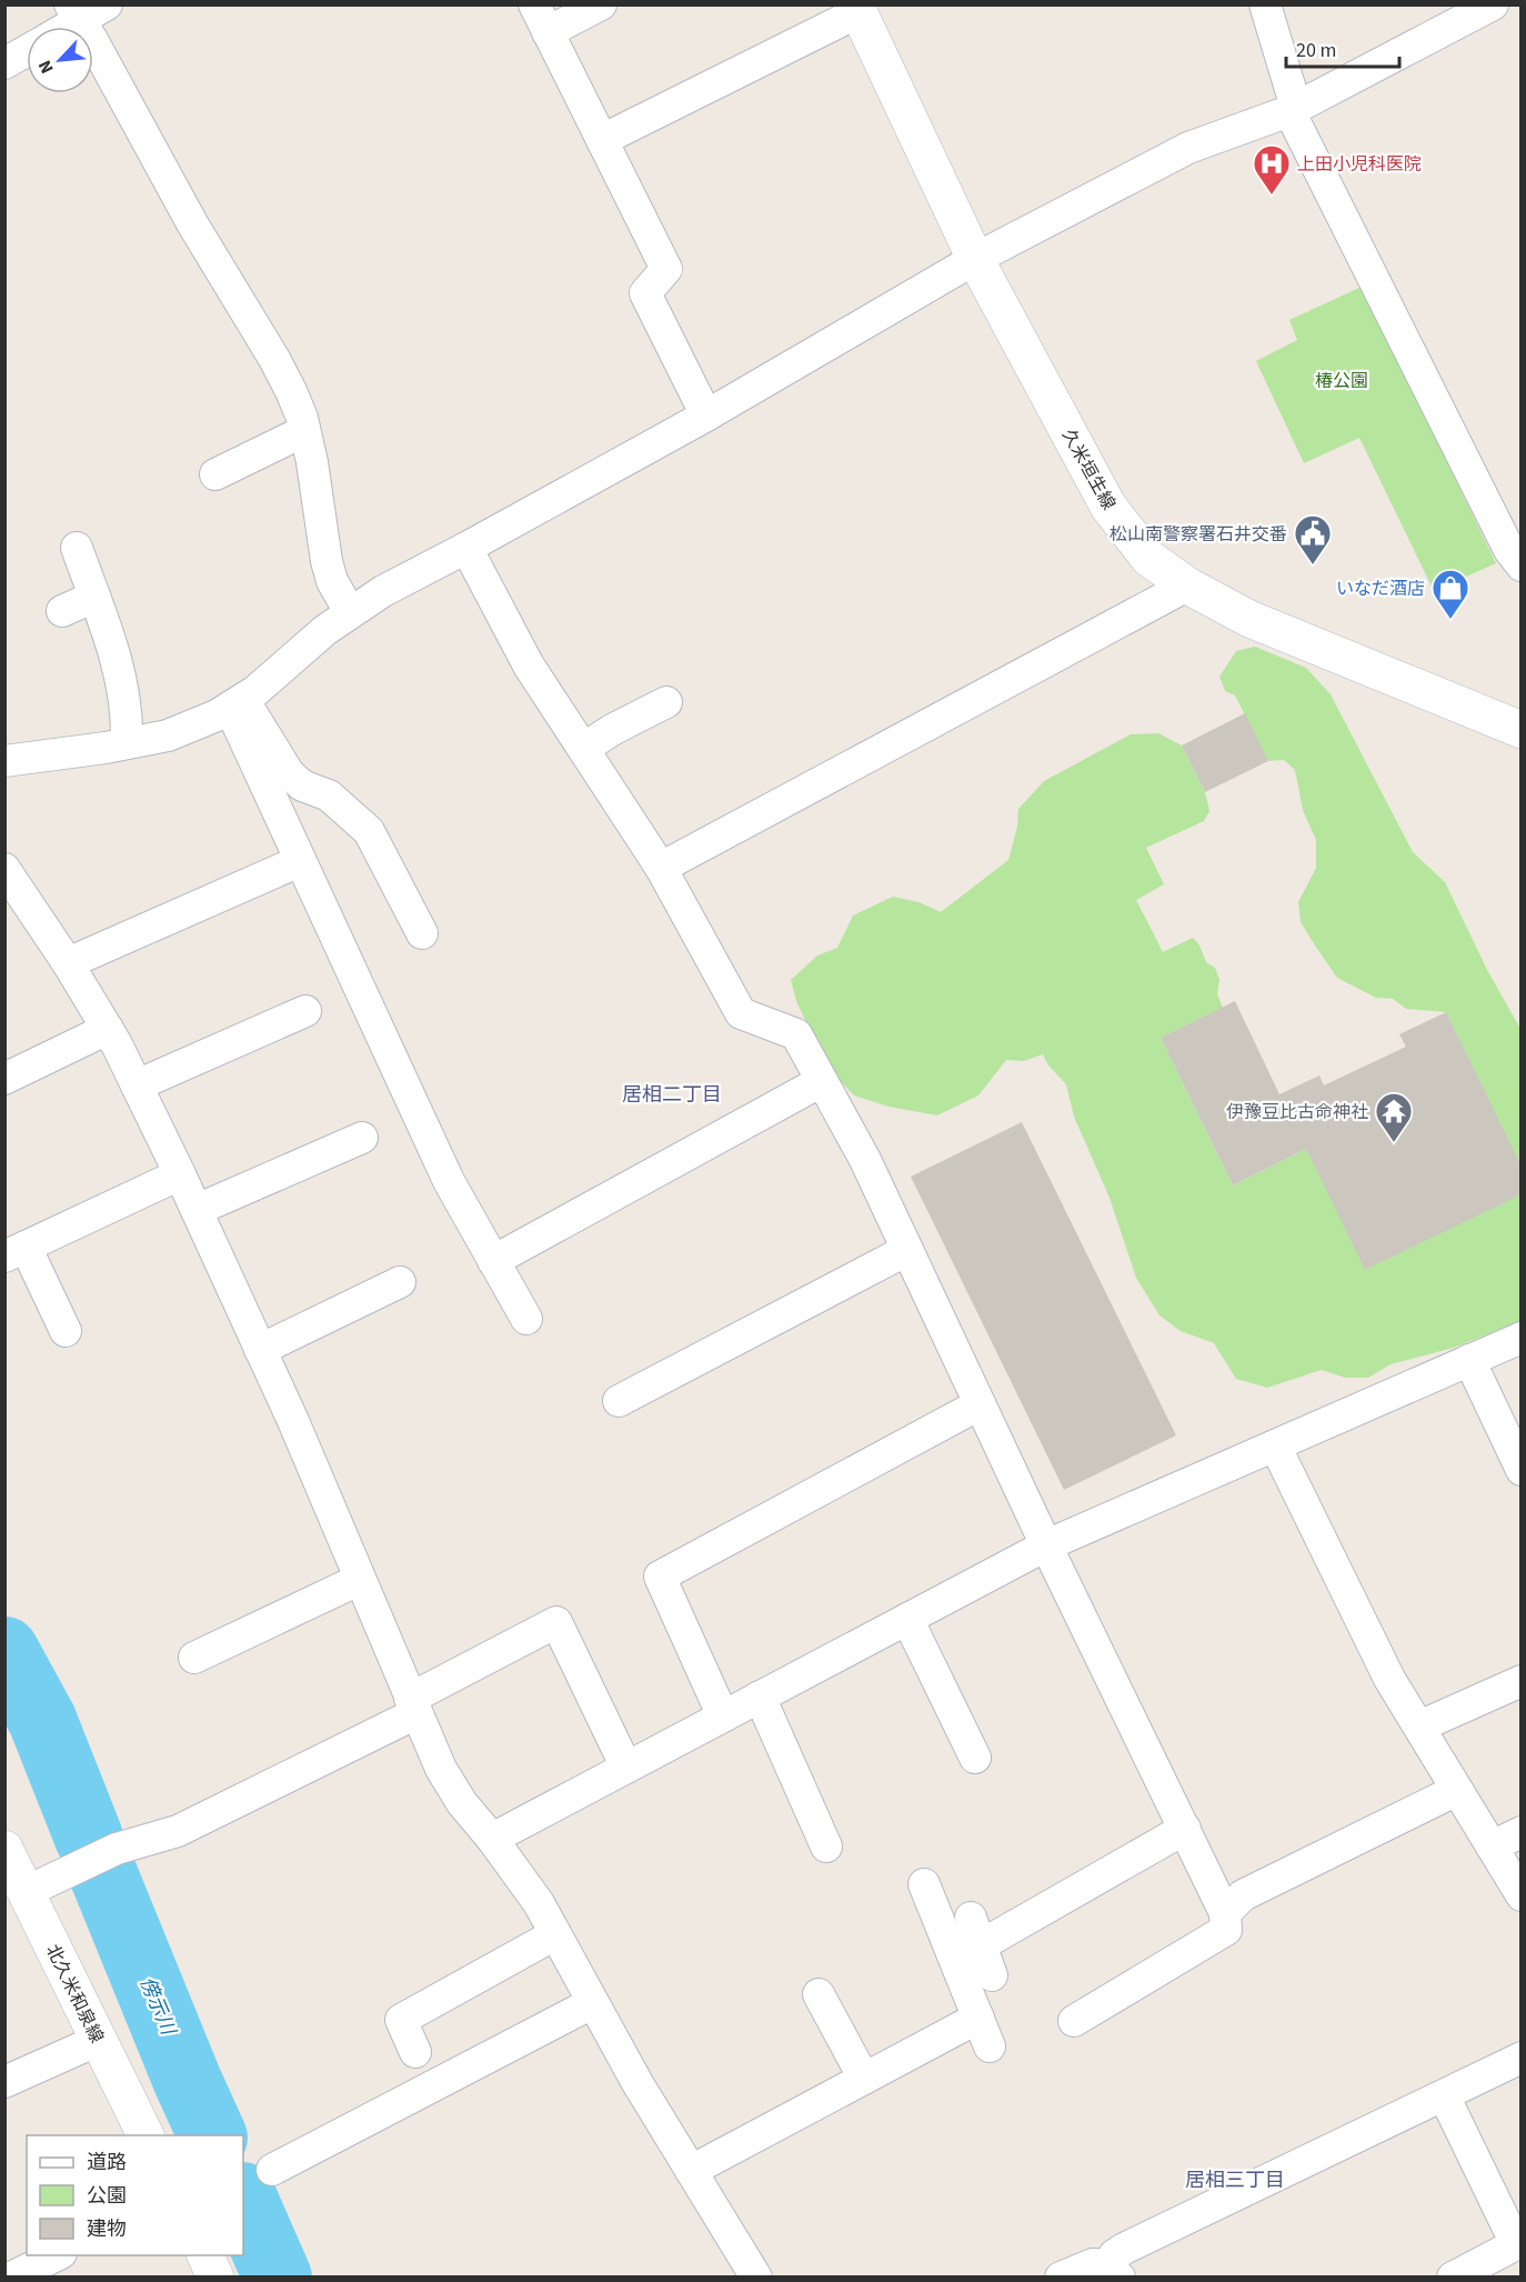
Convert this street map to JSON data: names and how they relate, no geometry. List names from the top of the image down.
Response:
{
  "streets": {
    "main road": ["久米垣生線", "北久米和泉線"]
  },
  "districts": ["居相二丁目", "居相三丁目"],
  "water": ["傍示川"],
  "parks": ["椿公園"],
  "places": {
    "hospital": ["上田小児科医院"],
    "public building": ["松山南警察署石井交番"],
    "shop": ["いなだ酒店"],
    "temple": ["伊豫豆比古命神社"]
  },
  "legend": ["道路", "公園", "建物"],
  "scale_bar": "20 m",
  "north": "bottom left"
}
